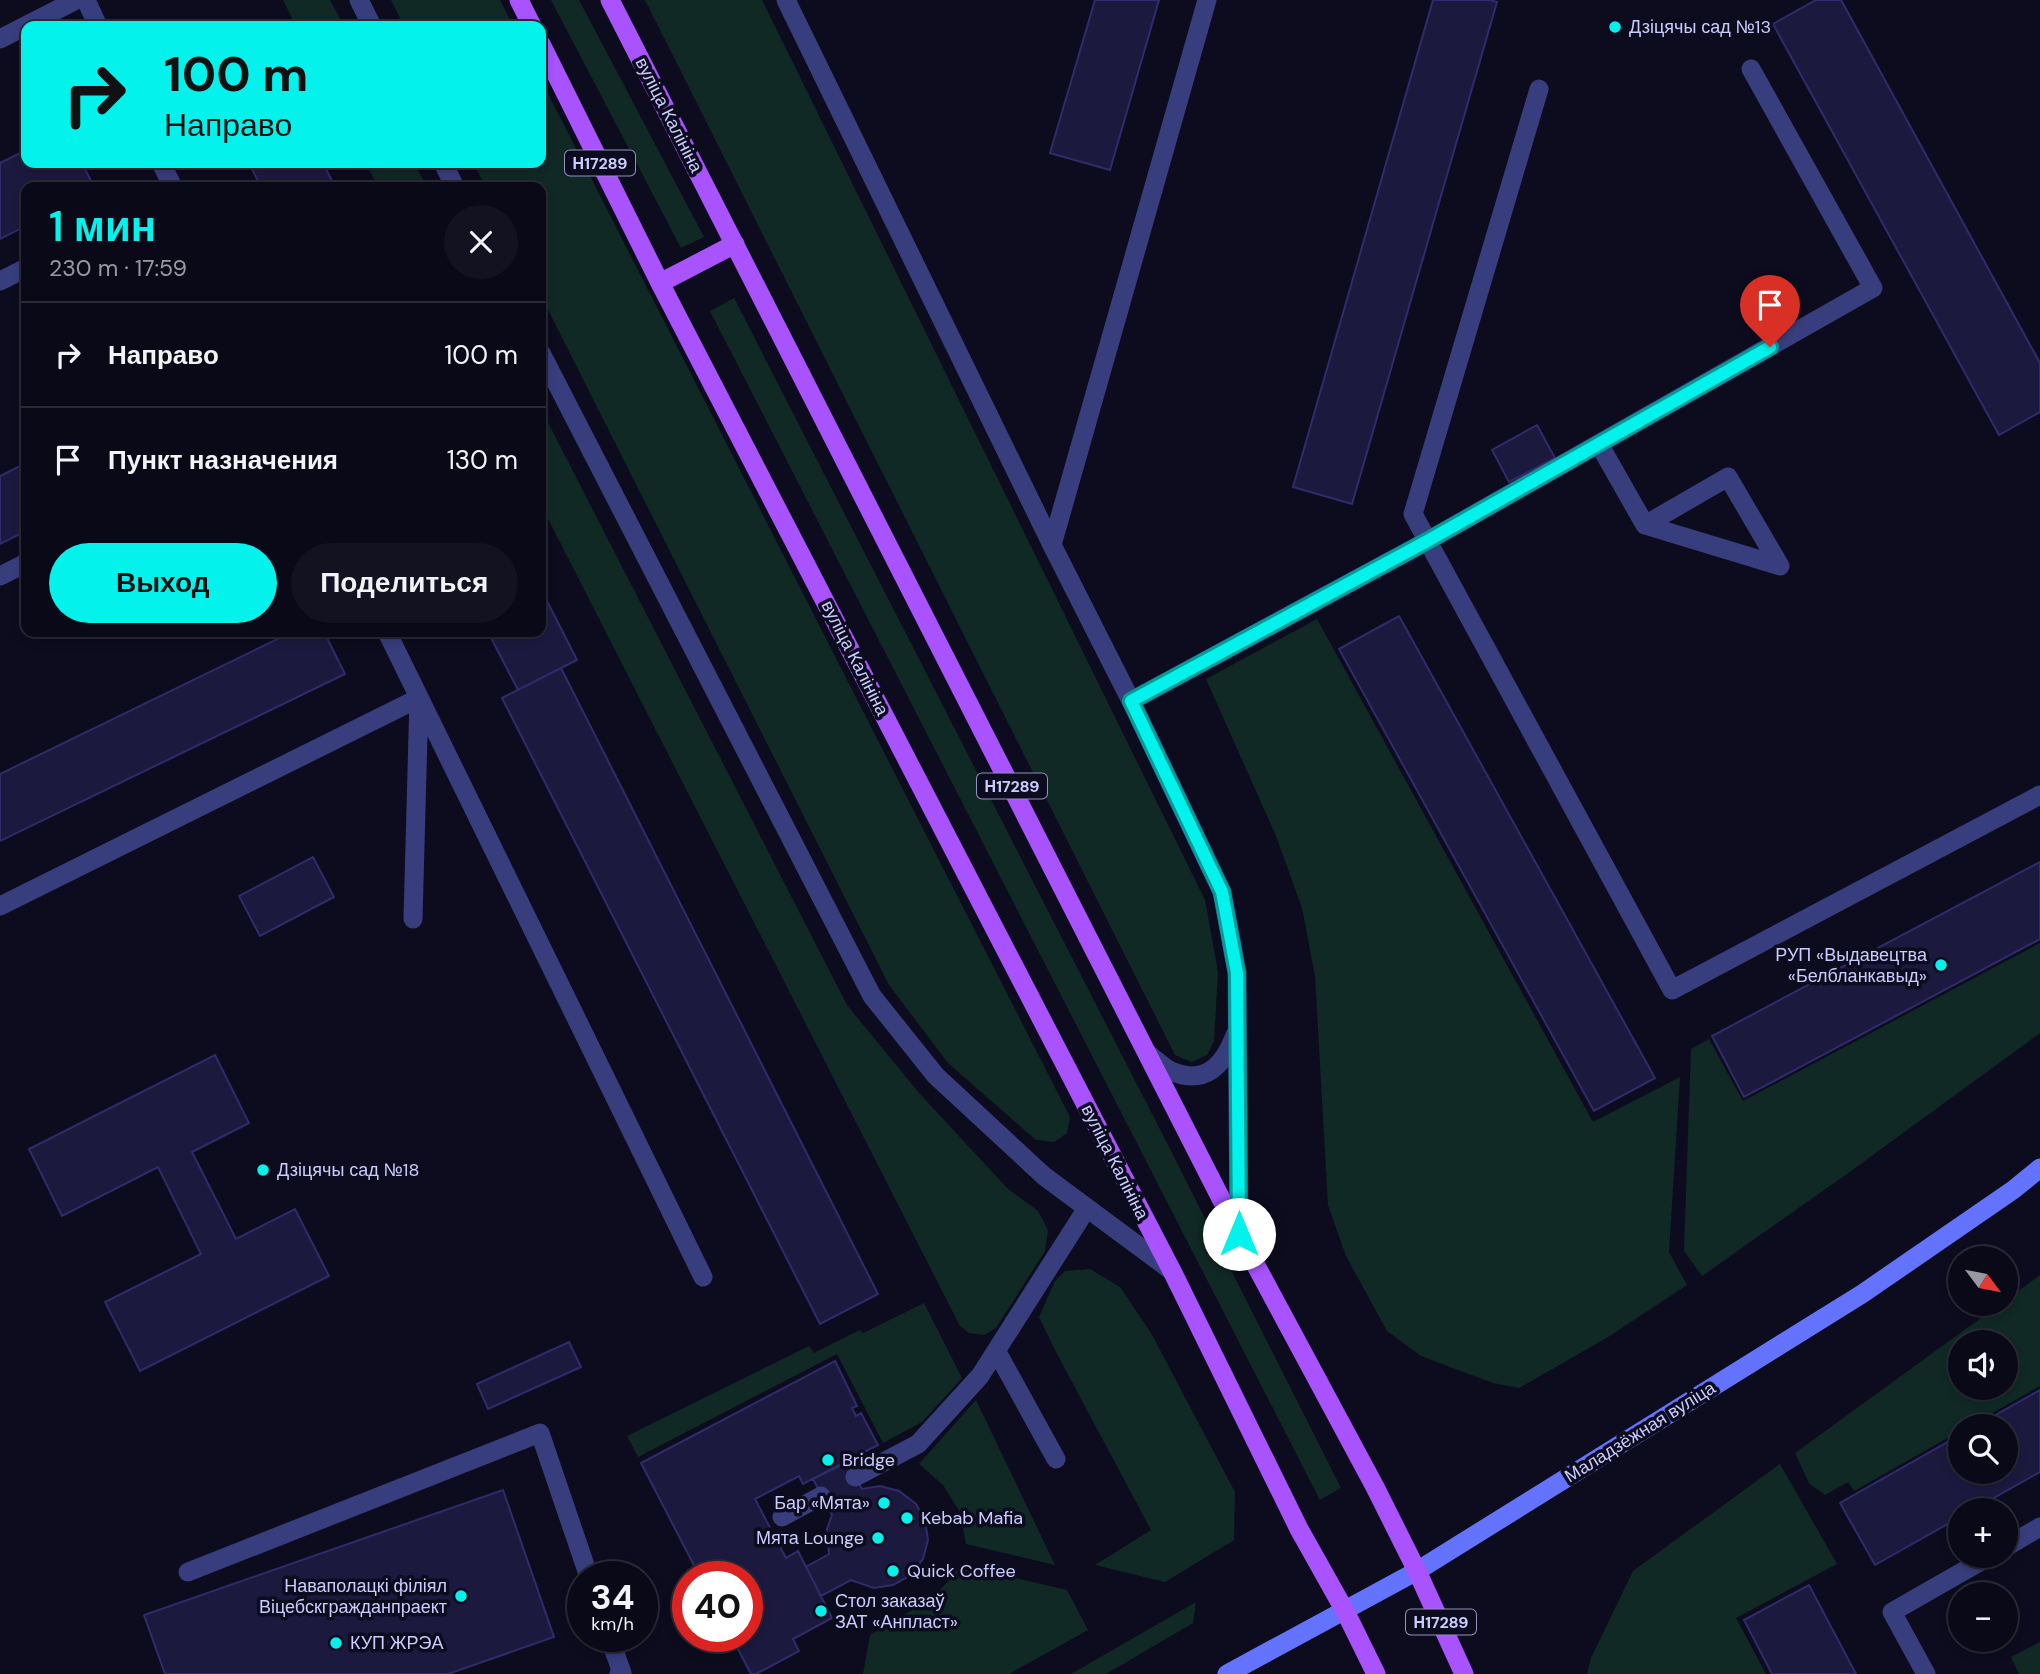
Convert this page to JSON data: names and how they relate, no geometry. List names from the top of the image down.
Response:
{
  "streets": {
    "main road": ["вуліца Калініна", "Н17289", "Маладзёжная вуліца"]
  },
  "crossings": [
    ["вуліца Калініна", "Маладзёжная вуліца"]
  ],
  "places": [
    "Дзіцячы сад №13",
    "РУП «Выдавецтва «Белбланкавыд»",
    "Дзіцячы сад №18",
    "Bridge",
    "Бар «Мята»",
    "Kebab Mafia",
    "Мята Lounge",
    "Quick Coffee",
    "Наваполацкі філіял Віцебскгражданпраект",
    "Стол заказаў ЗАТ «Анпласт»",
    "КУП ЖРЭА"
  ],
  "north": "bottom right",
  "page": {
    "turn": ["100 m", "Направо"],
    "heading": ["1 мин", "230 m · 17:59"],
    "list": [
      {
        "name": "Направо",
        "value": "100 m"
      },
      {
        "name": "Пункт назначения",
        "value": "130 m"
      }
    ],
    "buttons": ["Выход", "Поделиться"],
    "map_buttons": ["+", "−"],
    "speed": "34 km/h",
    "limit": "40"
  }
}
